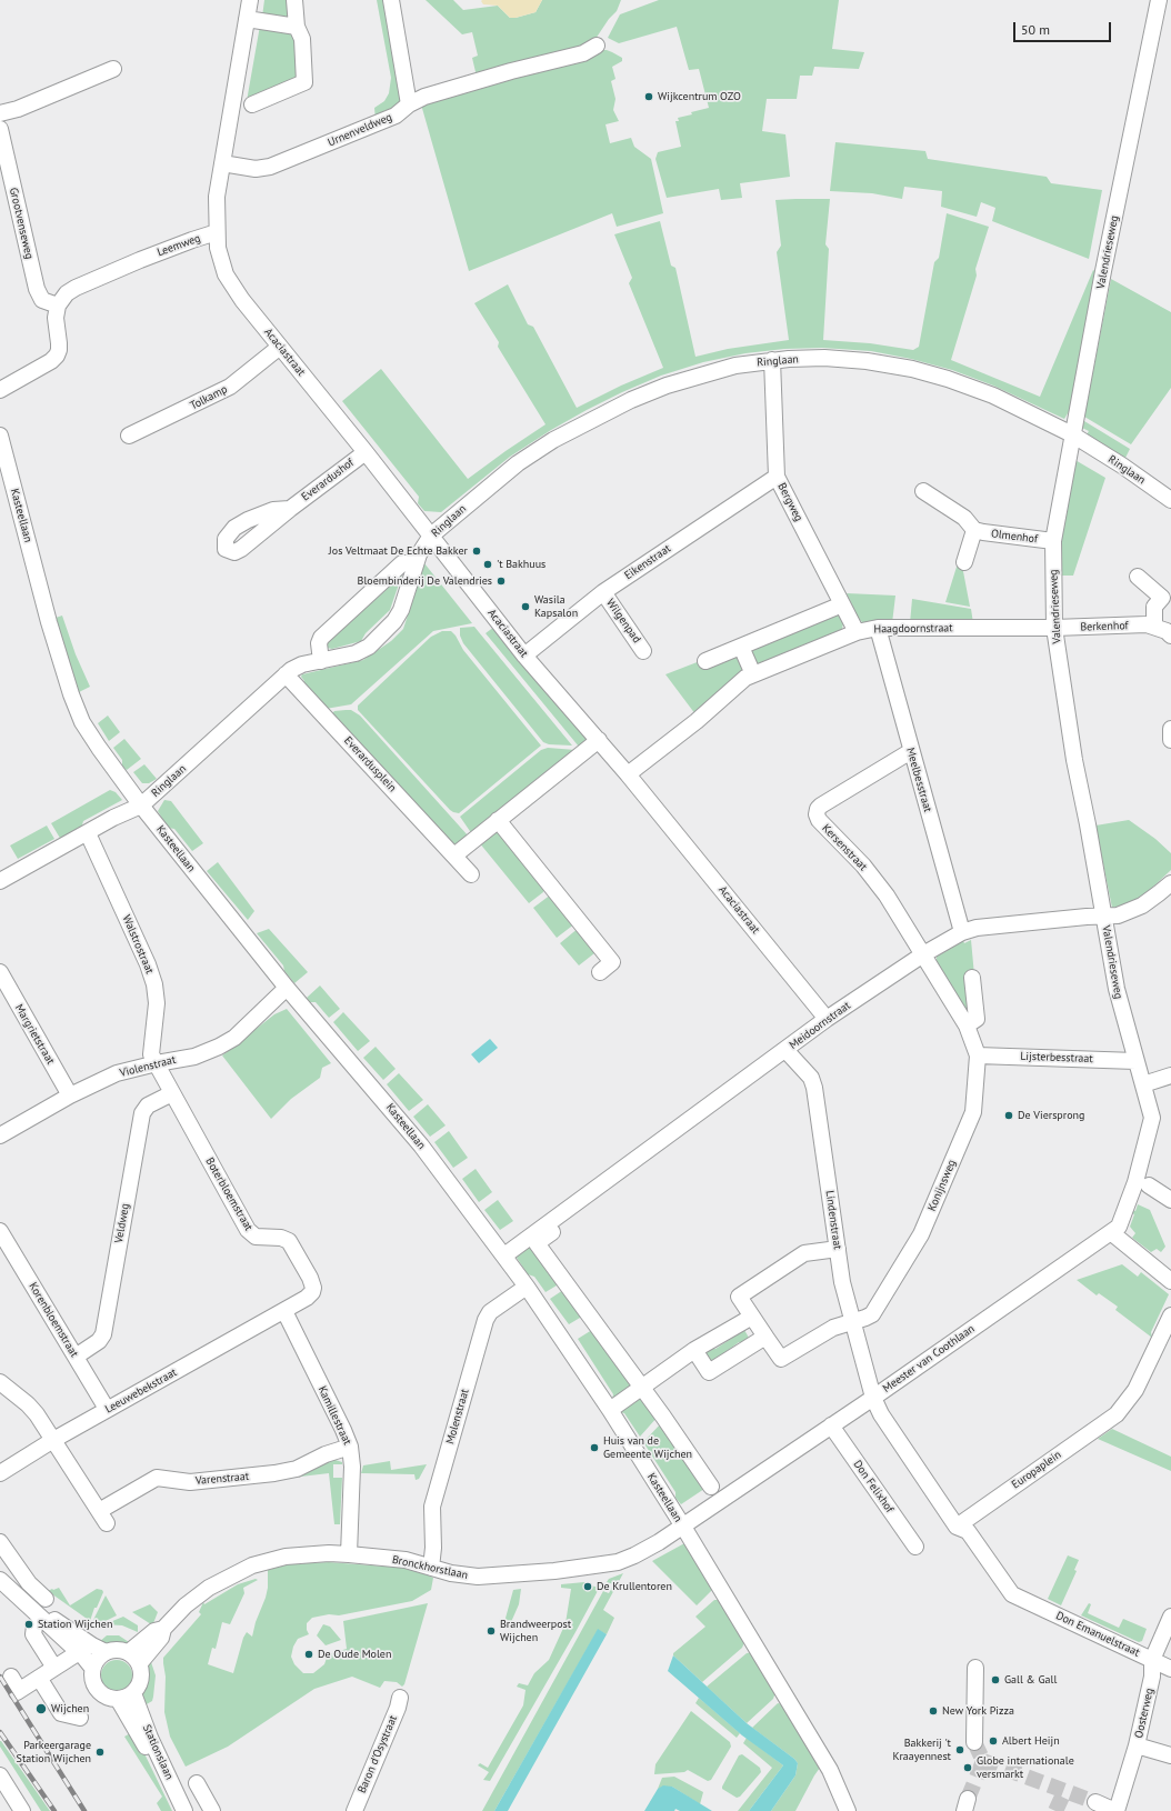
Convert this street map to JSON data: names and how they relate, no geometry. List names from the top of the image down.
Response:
{
  "streets": {
    "street": [
      "Urnenveldweg",
      "Grootvenseweg",
      "Leemweg",
      "Valendrieseweg",
      "Acaciastraat",
      "Ringlaan",
      "Tolkamp",
      "Everardushof",
      "Bergweg",
      "Kasteellaan",
      "Olmenhof",
      "Eikenstraat",
      "Wilgenpad",
      "Berkenhof",
      "Haagdoornstraat",
      "Everardusplein",
      "Meelbesstraat",
      "Kersenstraat",
      "Walstrostraat",
      "Meidoornstraat",
      "Margrietstraat",
      "Lijsterbesstraat",
      "Violenstraat",
      "Konijnsweg",
      "Boterbloemstraat",
      "Lindenstraat",
      "Veldweg",
      "Korenbloemstraat",
      "Meester van Coothlaan",
      "Leeuwebekstraat",
      "Kamillestraat",
      "Molenstraat",
      "Europaplein",
      "Varenstraat",
      "Don Felixhof",
      "Bronckhorstlaan",
      "Don Emanuelstraat",
      "Oosterweg",
      "Stationslaan",
      "Baron d'Osystraat"
    ]
  },
  "crossings": [
    ["Grootvenseweg", "Leemweg"],
    ["Leemweg", "Acaciastraat"],
    ["Valendrieseweg", "Ringlaan"],
    ["Valendrieseweg", "Olmenhof"],
    ["Valendrieseweg", "Berkenhof"],
    ["Valendrieseweg", "Haagdoornstraat"],
    ["Valendrieseweg", "Meidoornstraat"],
    ["Valendrieseweg", "Lijsterbesstraat"],
    ["Valendrieseweg", "Meester van Coothlaan"],
    ["Acaciastraat", "Ringlaan"],
    ["Acaciastraat", "Tolkamp"],
    ["Acaciastraat", "Everardushof"],
    ["Acaciastraat", "Eikenstraat"],
    ["Acaciastraat", "Haagdoornstraat"],
    ["Acaciastraat", "Meidoornstraat"],
    ["Ringlaan", "Bergweg"],
    ["Ringlaan", "Kasteellaan"],
    ["Ringlaan", "Everardusplein"],
    ["Ringlaan", "Walstrostraat"],
    ["Bergweg", "Eikenstraat"],
    ["Bergweg", "Haagdoornstraat"],
    ["Kasteellaan", "Meidoornstraat"],
    ["Kasteellaan", "Violenstraat"],
    ["Kasteellaan", "Meester van Coothlaan"],
    ["Kasteellaan", "Molenstraat"],
    ["Kasteellaan", "Bronckhorstlaan"],
    ["Eikenstraat", "Wilgenpad"],
    ["Berkenhof", "Haagdoornstraat"],
    ["Haagdoornstraat", "Meelbesstraat"],
    ["Meelbesstraat", "Kersenstraat"],
    ["Meelbesstraat", "Meidoornstraat"],
    ["Kersenstraat", "Meidoornstraat"],
    ["Kersenstraat", "Konijnsweg"],
    ["Walstrostraat", "Violenstraat"],
    ["Walstrostraat", "Boterbloemstraat"],
    ["Meidoornstraat", "Konijnsweg"],
    ["Meidoornstraat", "Lindenstraat"],
    ["Margrietstraat", "Violenstraat"],
    ["Lijsterbesstraat", "Konijnsweg"],
    ["Violenstraat", "Boterbloemstraat"],
    ["Konijnsweg", "Lindenstraat"],
    ["Boterbloemstraat", "Veldweg"],
    ["Boterbloemstraat", "Leeuwebekstraat"],
    ["Boterbloemstraat", "Kamillestraat"],
    ["Lindenstraat", "Meester van Coothlaan"],
    ["Veldweg", "Korenbloemstraat"],
    ["Korenbloemstraat", "Leeuwebekstraat"],
    ["Meester van Coothlaan", "Don Felixhof"],
    ["Meester van Coothlaan", "Bronckhorstlaan"],
    ["Leeuwebekstraat", "Kamillestraat"],
    ["Leeuwebekstraat", "Varenstraat"],
    ["Kamillestraat", "Varenstraat"],
    ["Kamillestraat", "Bronckhorstlaan"],
    ["Molenstraat", "Bronckhorstlaan"],
    ["Europaplein", "Don Emanuelstraat"],
    ["Bronckhorstlaan", "Stationslaan"],
    ["Don Emanuelstraat", "Oosterweg"]
  ],
  "places": [
    "Wijkcentrum OZO",
    "Jos Veltmaat De Echte Bakker",
    "'t Bakhuus",
    "Bloembinderij De Valendries",
    "Wasila Kapsalon",
    "De Viersprong",
    "Huis van de Gemeente Wijchen",
    "De Krullentoren",
    "Station Wijchen",
    "Brandweerpost Wijchen",
    "De Oude Molen",
    "Gall & Gall",
    "Wijchen",
    "New York Pizza",
    "Albert Heijn",
    "Bakkerij 't Kraayennest",
    "Parkeergarage Station Wijchen",
    "Globe internationale versmarkt"
  ],
  "scale_bar": "50 m"
}
